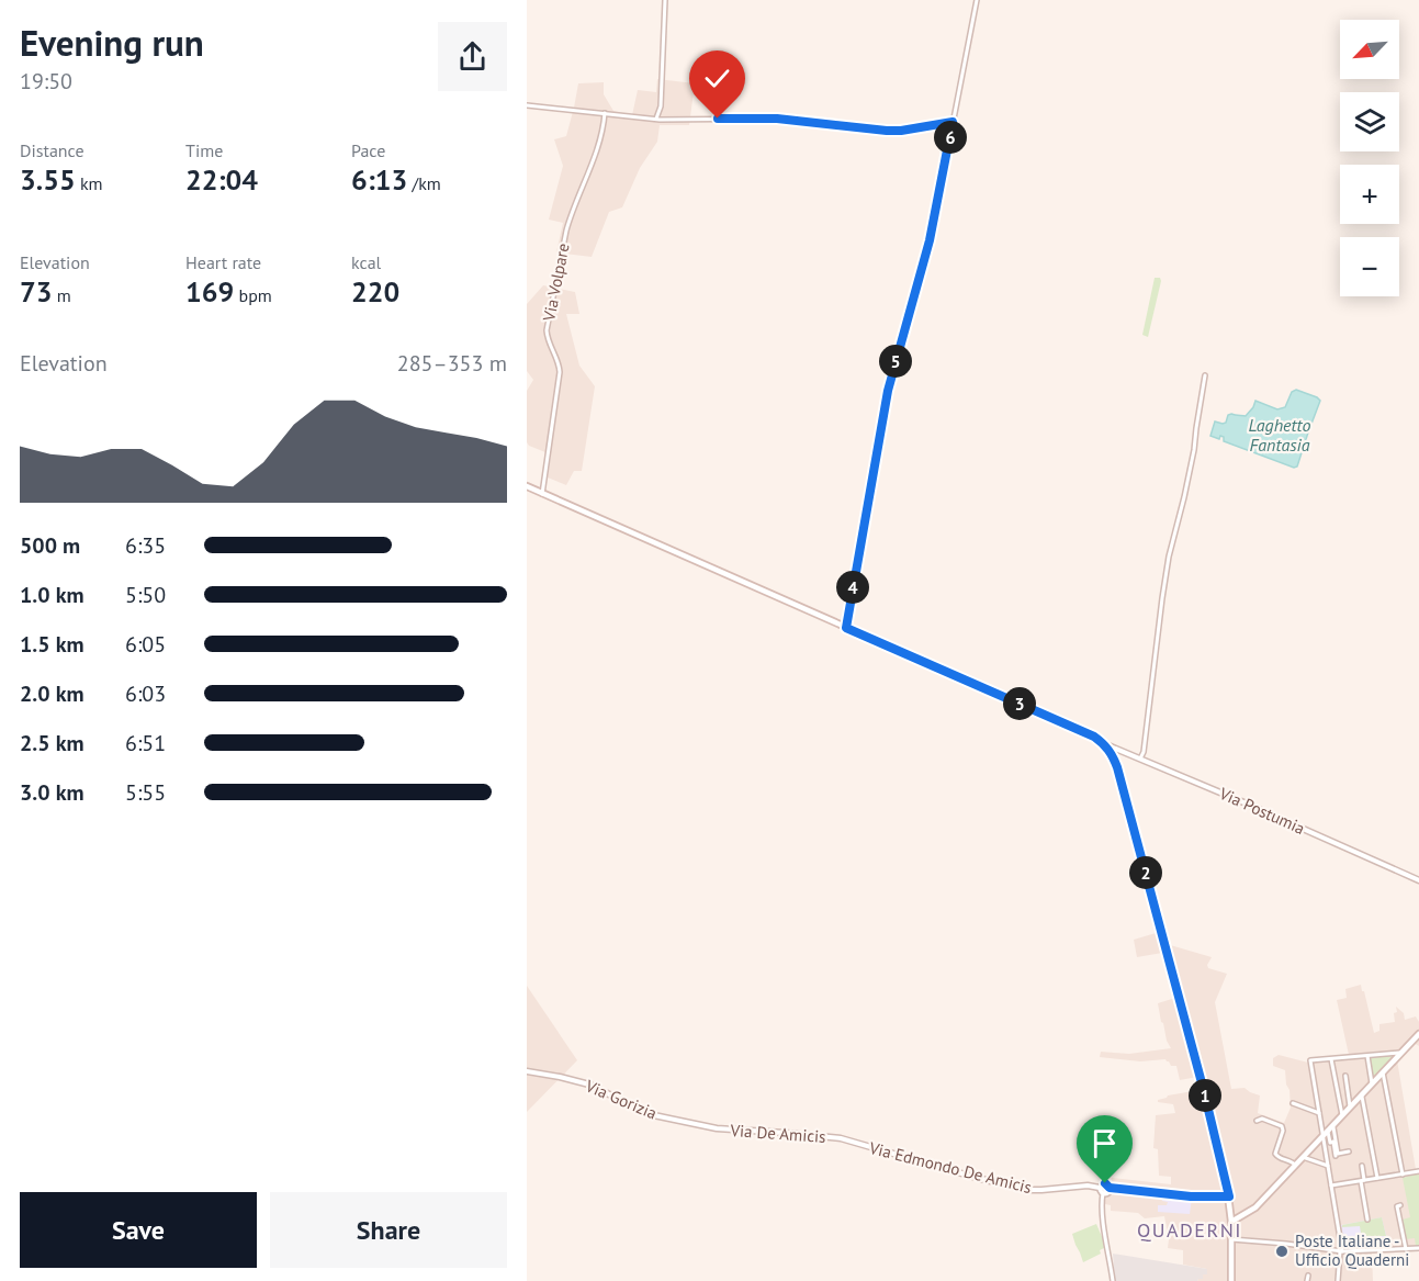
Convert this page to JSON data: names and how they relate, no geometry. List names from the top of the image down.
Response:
{
  "streets": {
    "street": [
      "Via Volpare",
      "Via Postumia",
      "Via Gorizia",
      "Via De Amicis",
      "Via Edmondo De Amicis"
    ]
  },
  "crossings": [
    ["Via Gorizia", "Via De Amicis"],
    ["Via De Amicis", "Via Edmondo De Amicis"]
  ],
  "districts": ["QUADERNI"],
  "water": ["Laghetto Fantasia"],
  "places": ["Poste Italiane - Ufficio Quaderni"],
  "north": "bottom left",
  "page": {
    "heading": ["Evening run", "19:50"],
    "map_buttons": ["+", "−"],
    "stats": [
      ["Distance", "3.55 km"],
      ["Time", "22:04"],
      ["Pace", "6:13 /km"],
      ["Elevation", "73 m"],
      ["Heart rate", "169 bpm"],
      ["kcal", "220"]
    ],
    "pins": [
      "6",
      "5",
      "4",
      "3",
      "2",
      "1"
    ],
    "chart": ["Elevation", "285–353 m"],
    "list": [
      {
        "name": "500 m",
        "note": "6:35"
      },
      {
        "name": "1.0 km",
        "note": "5:50"
      },
      {
        "name": "1.5 km",
        "note": "6:05"
      },
      {
        "name": "2.0 km",
        "note": "6:03"
      },
      {
        "name": "2.5 km",
        "note": "6:51"
      },
      {
        "name": "3.0 km",
        "note": "5:55"
      }
    ],
    "buttons": ["Save", "Share"]
  }
}
